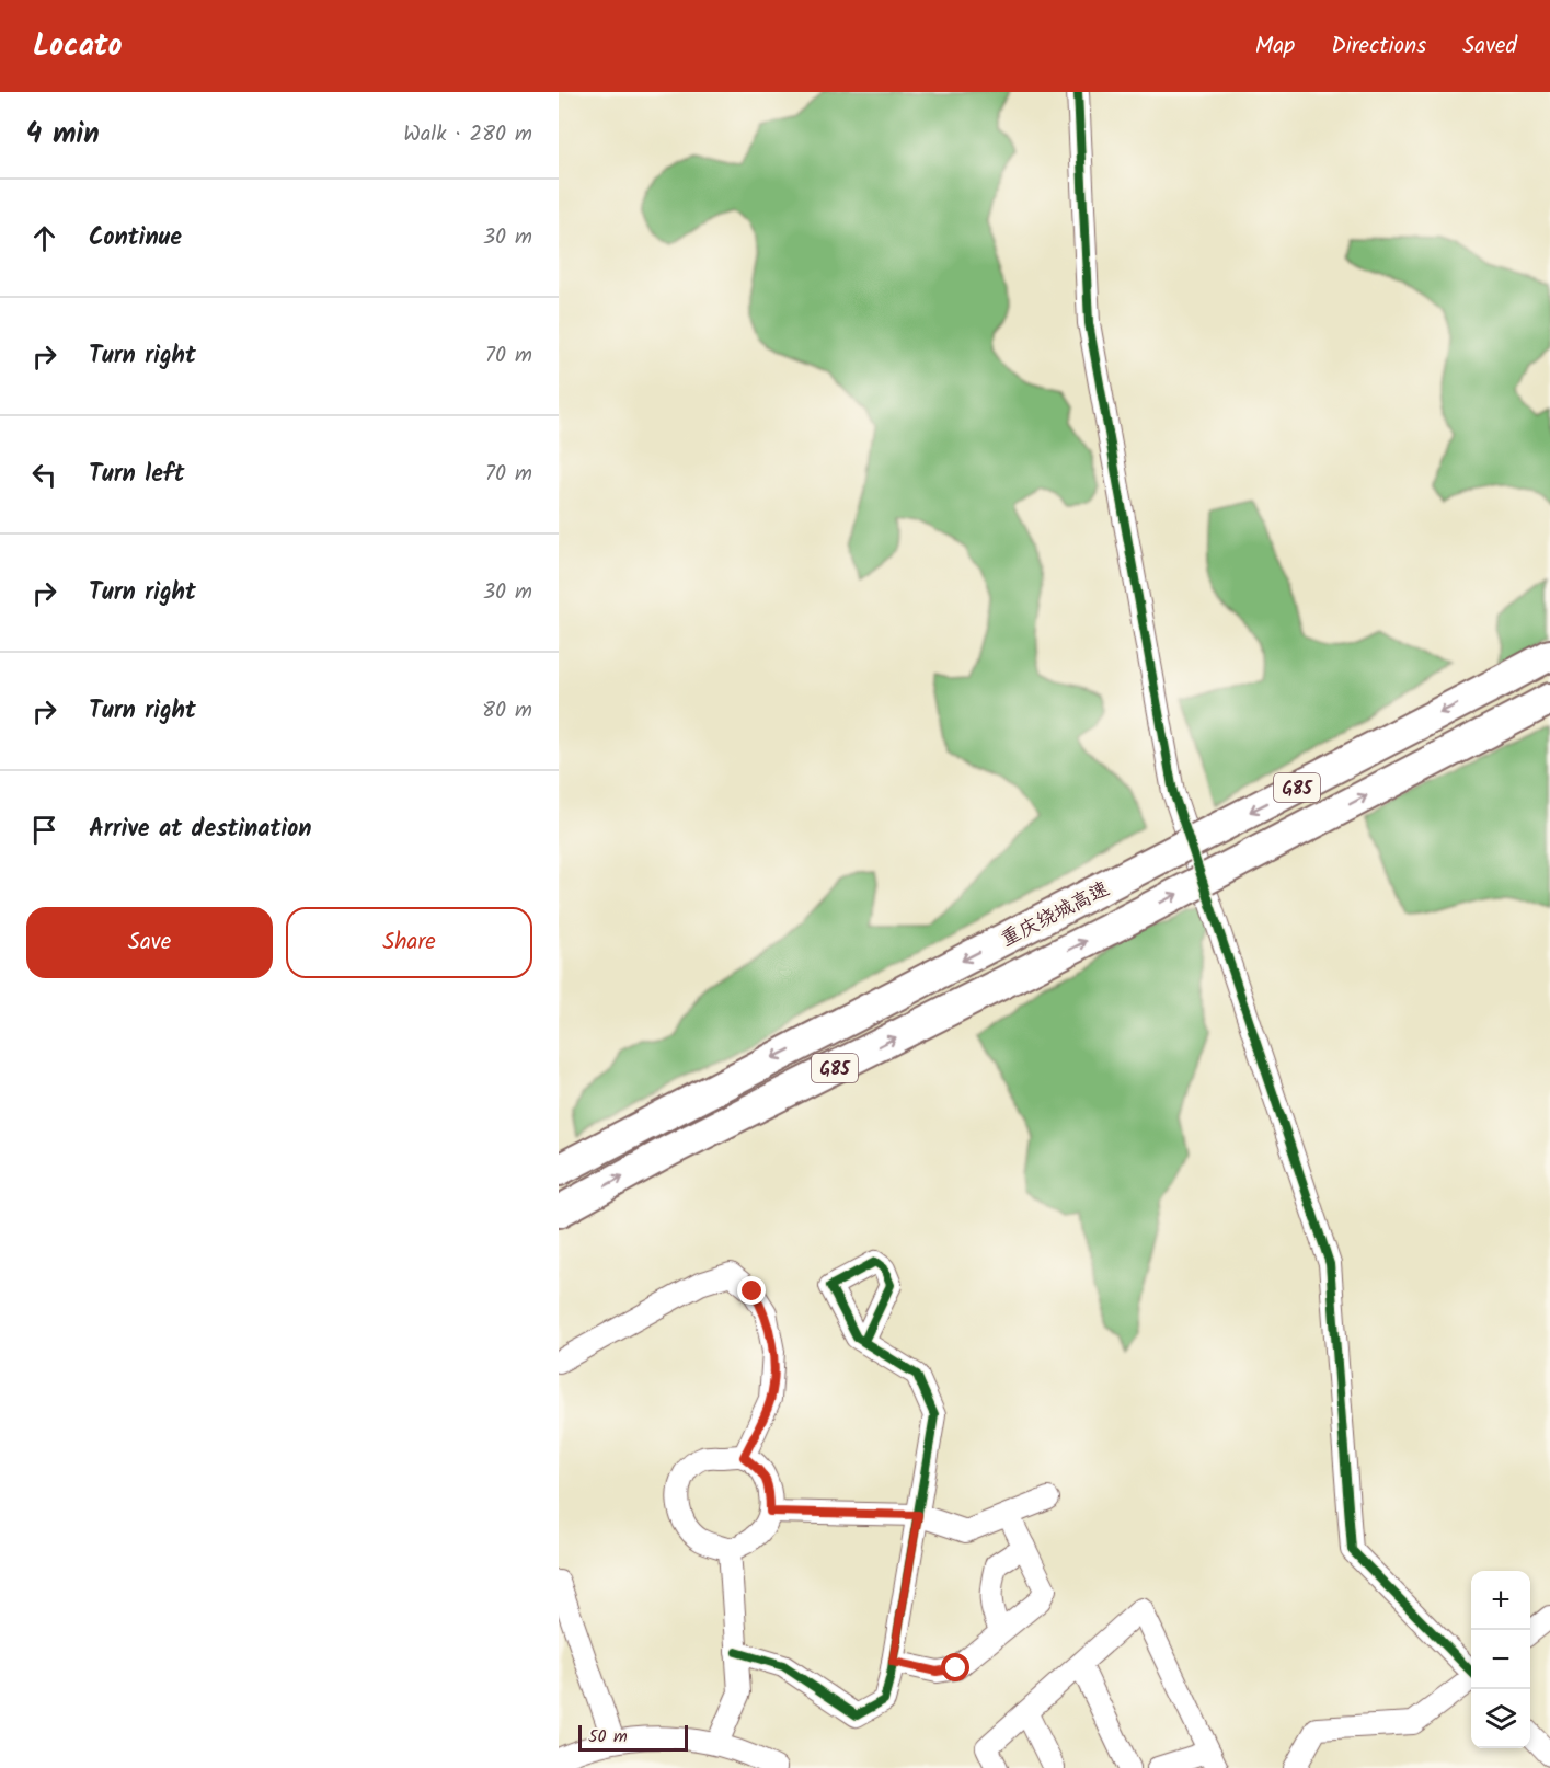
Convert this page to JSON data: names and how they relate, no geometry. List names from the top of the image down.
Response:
{
  "streets": {
    "highway": ["G85", "重庆绕城高速"]
  },
  "scale_bar": "50 m",
  "page": {
    "header": "Locato",
    "nav": ["Map", "Directions", "Saved"],
    "heading": ["4 min", "Walk · 280 m"],
    "list": [
      ["Continue", "30 m"],
      ["Turn right", "70 m"],
      ["Turn left", "70 m"],
      ["Turn right", "30 m"],
      ["Turn right", "80 m"],
      "Arrive at destination"
    ],
    "buttons": ["Save", "Share"],
    "map_buttons": ["+", "−"],
    "scale": "50 m"
  }
}
